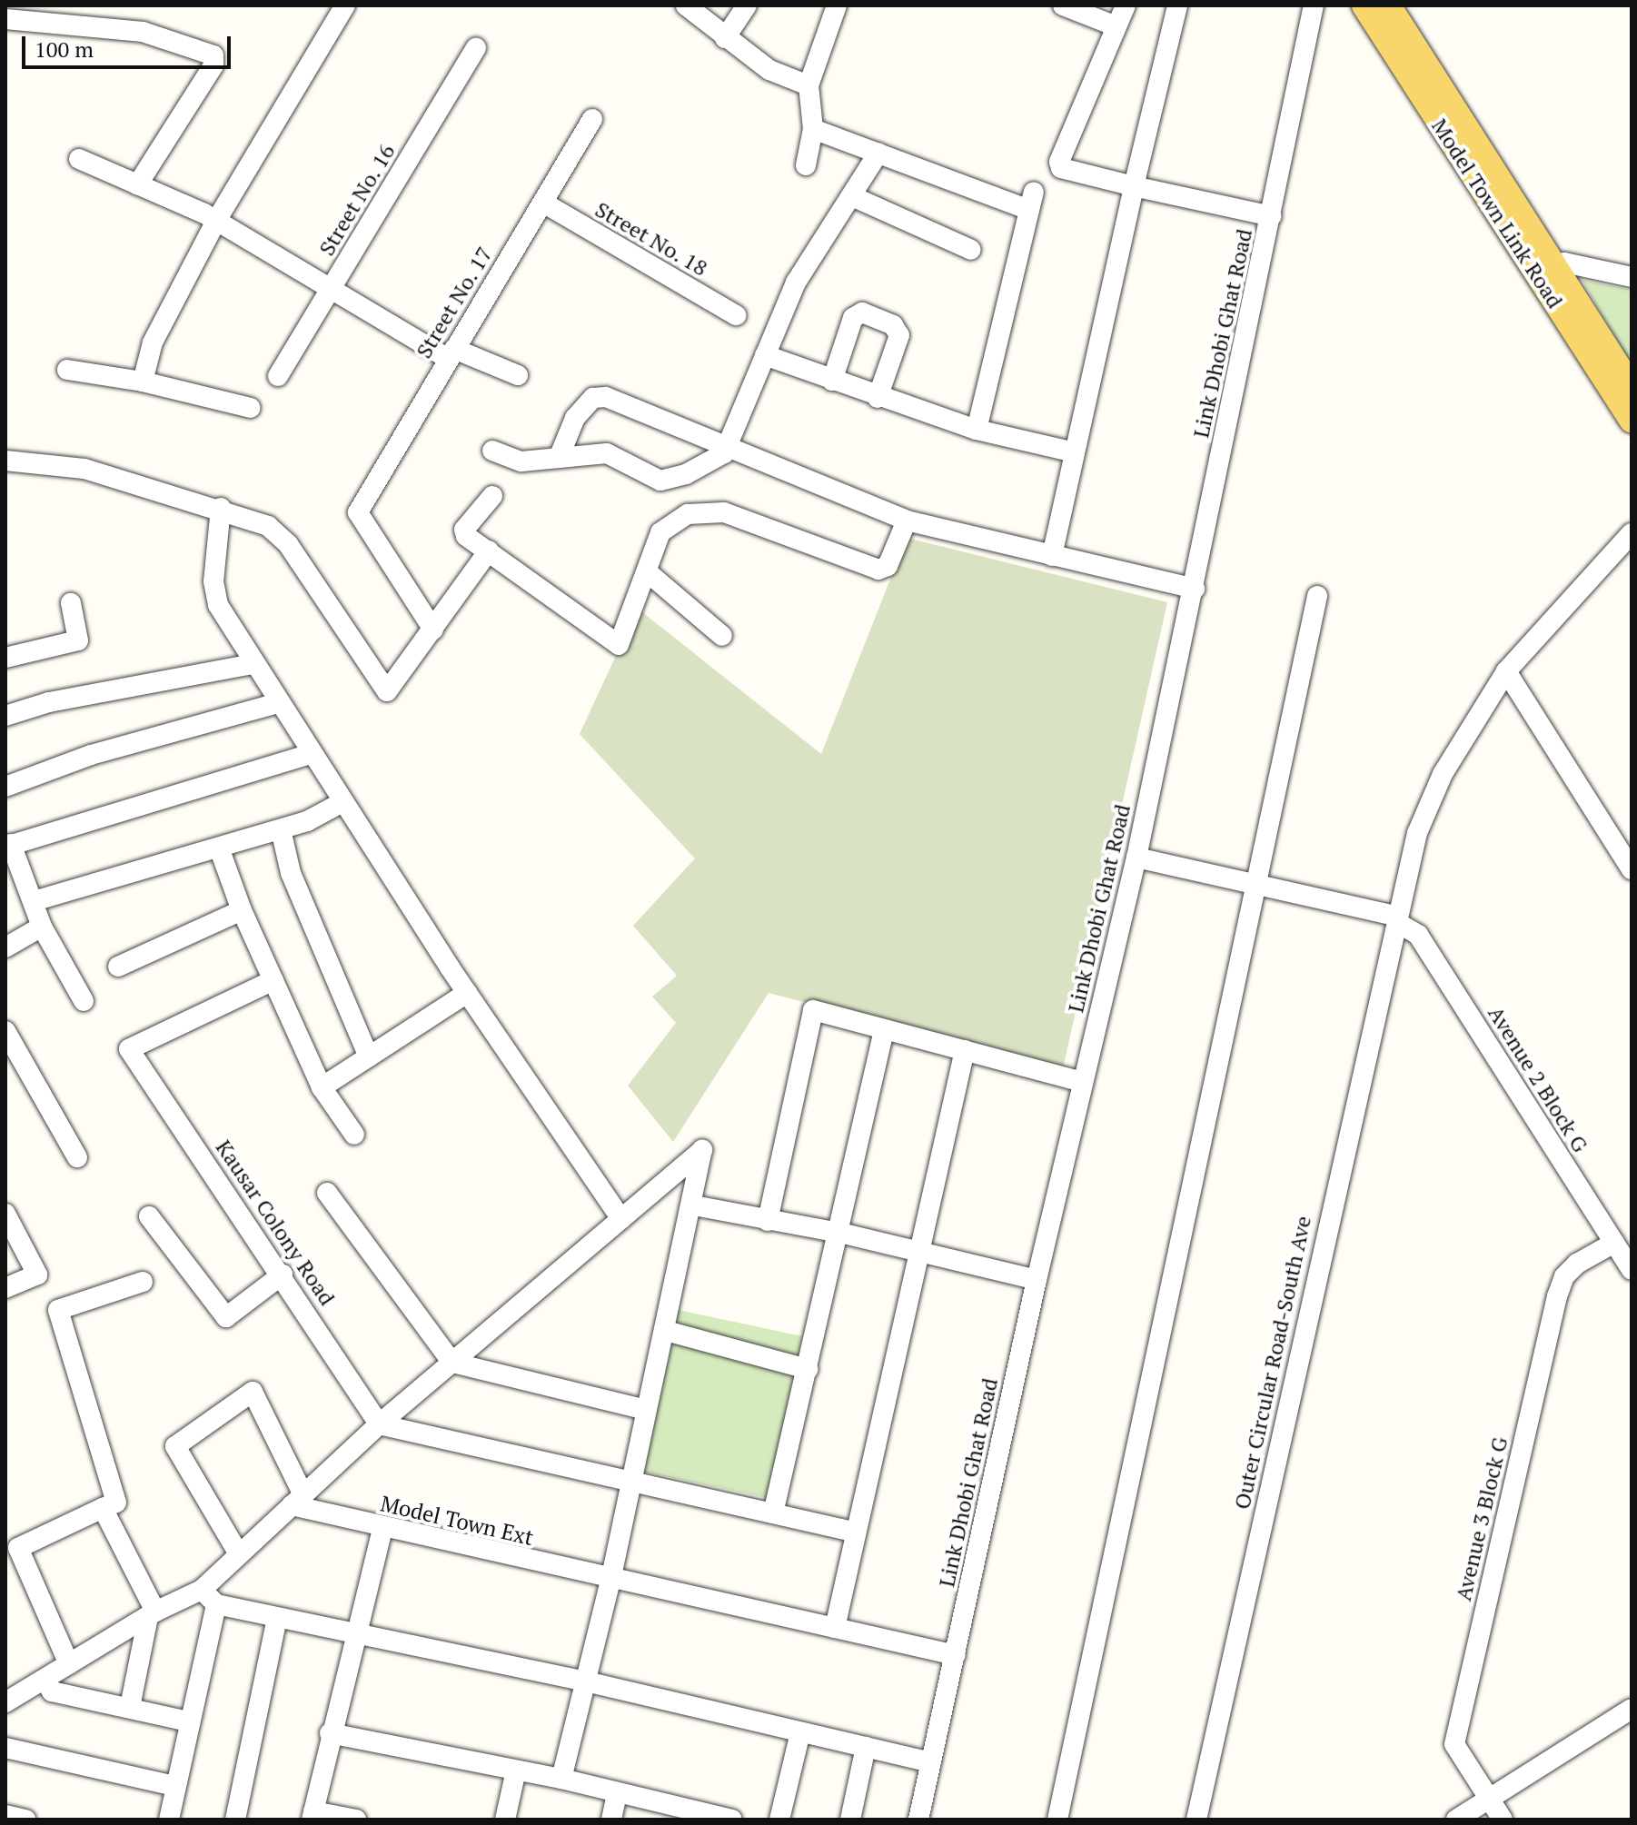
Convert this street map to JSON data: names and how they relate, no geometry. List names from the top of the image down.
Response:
{
  "streets": {
    "main road": ["Model Town Link Road"],
    "street": [
      "Street No. 16",
      "Street No. 18",
      "Street No. 17",
      "Link Dhobi Ghat Road",
      "Avenue 2 Block G",
      "Kausar Colony Road",
      "Outer Circular Road-South Ave",
      "Avenue 3 Block G",
      "Model Town Ext"
    ]
  },
  "crossings": [
    ["Street No. 18", "Street No. 17"],
    ["Link Dhobi Ghat Road", "Model Town Ext"],
    ["Avenue 2 Block G", "Outer Circular Road-South Ave"],
    ["Avenue 2 Block G", "Avenue 3 Block G"]
  ],
  "scale_bar": "100 m"
}
